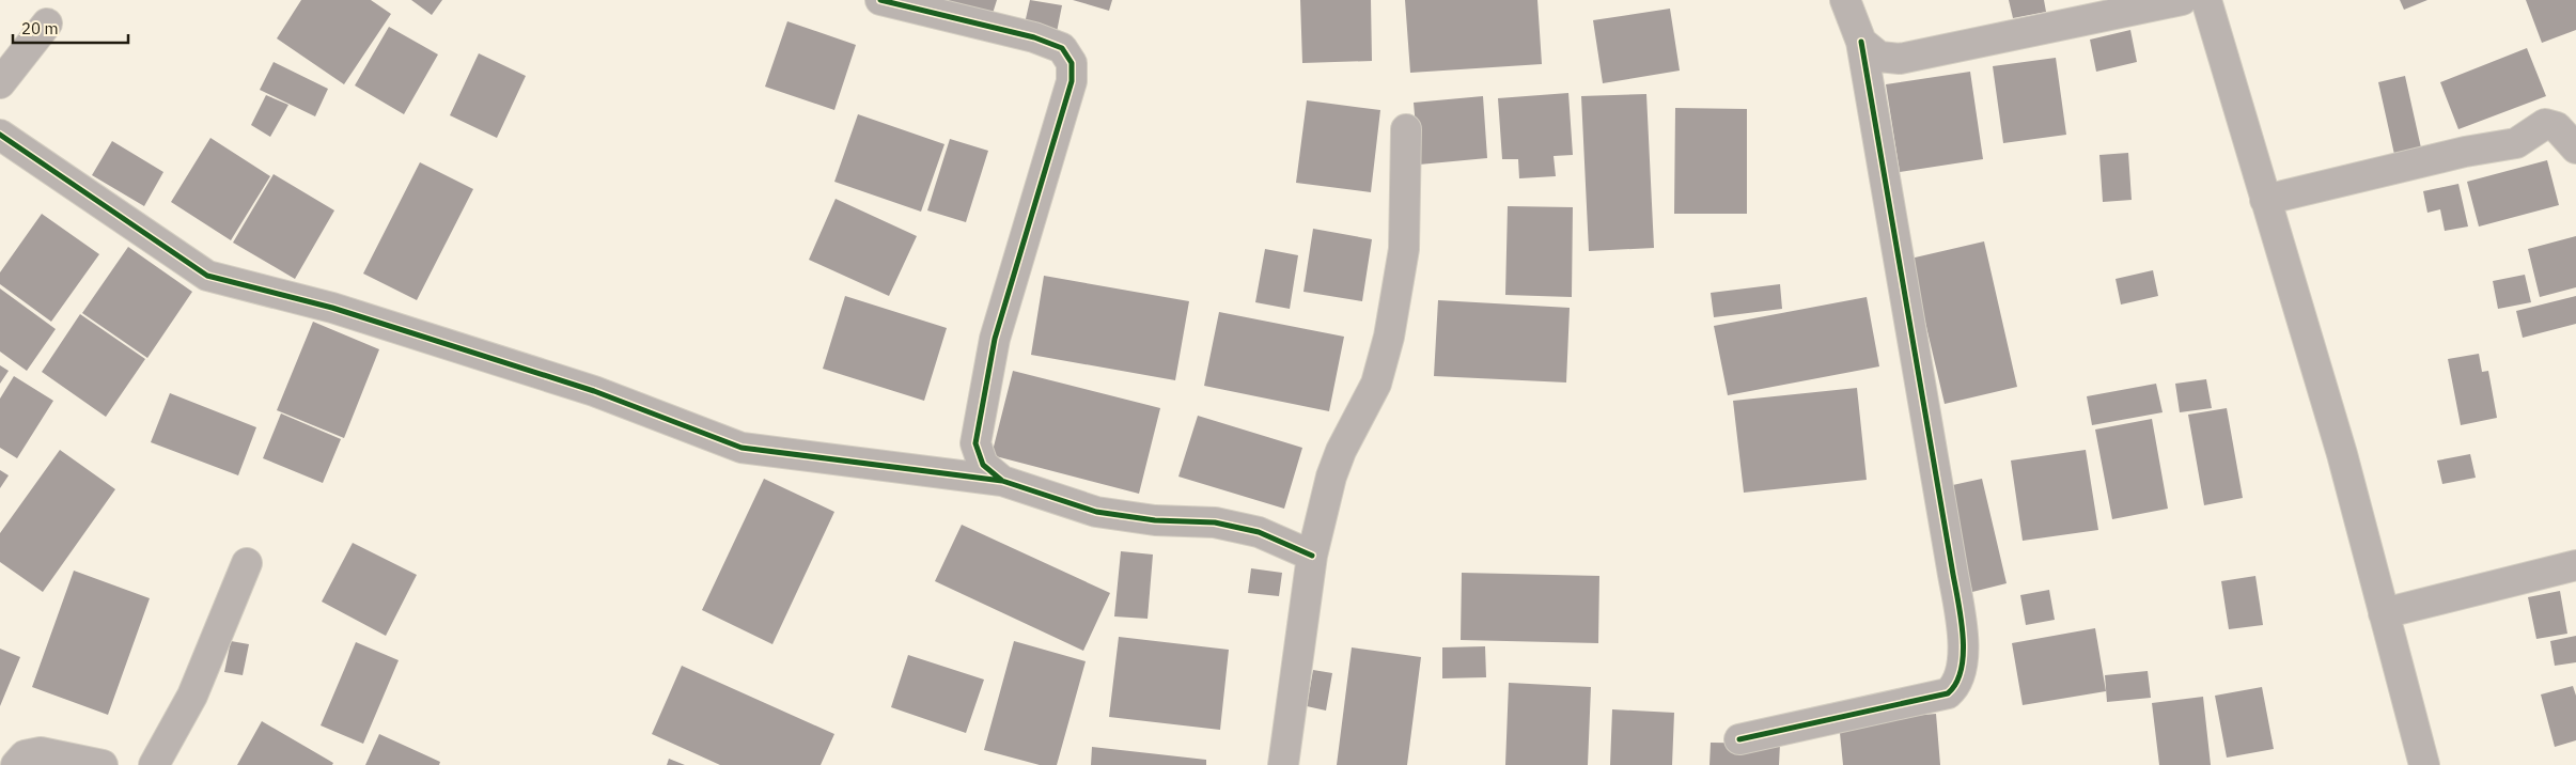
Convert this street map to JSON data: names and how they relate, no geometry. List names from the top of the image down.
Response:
{
  "scale_bar": "20 m"
}
